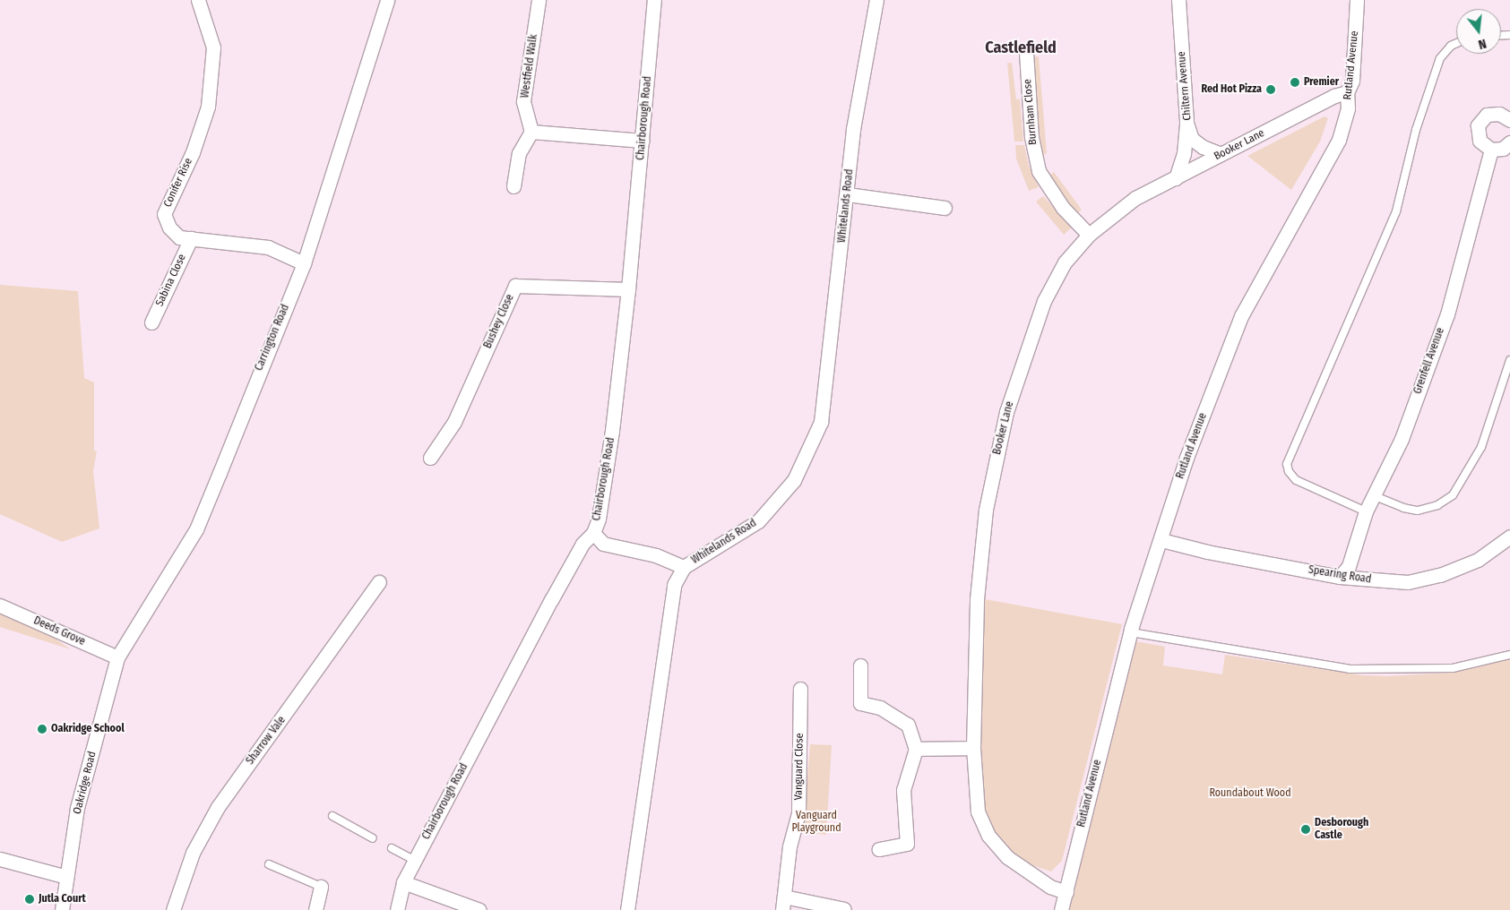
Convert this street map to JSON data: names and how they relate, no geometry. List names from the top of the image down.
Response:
{
  "streets": {
    "street": [
      "Rutland Avenue",
      "Westfield Walk",
      "Chiltern Avenue",
      "Burnham Close",
      "Chairborough Road",
      "Booker Lane",
      "Conifer Rise",
      "Whitelands Road",
      "Sabina Close",
      "Bushey Close",
      "Carrington Road",
      "Grenfell Avenue",
      "Spearing Road",
      "Deeds Grove",
      "Sharrow Vale",
      "Vanguard Close",
      "Oakridge Road"
    ]
  },
  "crossings": [
    ["Rutland Avenue", "Booker Lane"],
    ["Rutland Avenue", "Spearing Road"],
    ["Chiltern Avenue", "Booker Lane"],
    ["Burnham Close", "Booker Lane"],
    ["Chairborough Road", "Bushey Close"],
    ["Conifer Rise", "Sabina Close"],
    ["Conifer Rise", "Carrington Road"],
    ["Carrington Road", "Deeds Grove"],
    ["Carrington Road", "Oakridge Road"],
    ["Grenfell Avenue", "Spearing Road"],
    ["Deeds Grove", "Oakridge Road"]
  ],
  "districts": ["Castlefield"],
  "parks": ["Roundabout Wood", "Vanguard Playground"],
  "places": [
    "Premier",
    "Red Hot Pizza",
    "Oakridge School",
    "Desborough Castle",
    "Jutla Court"
  ],
  "north": "bottom"
}
